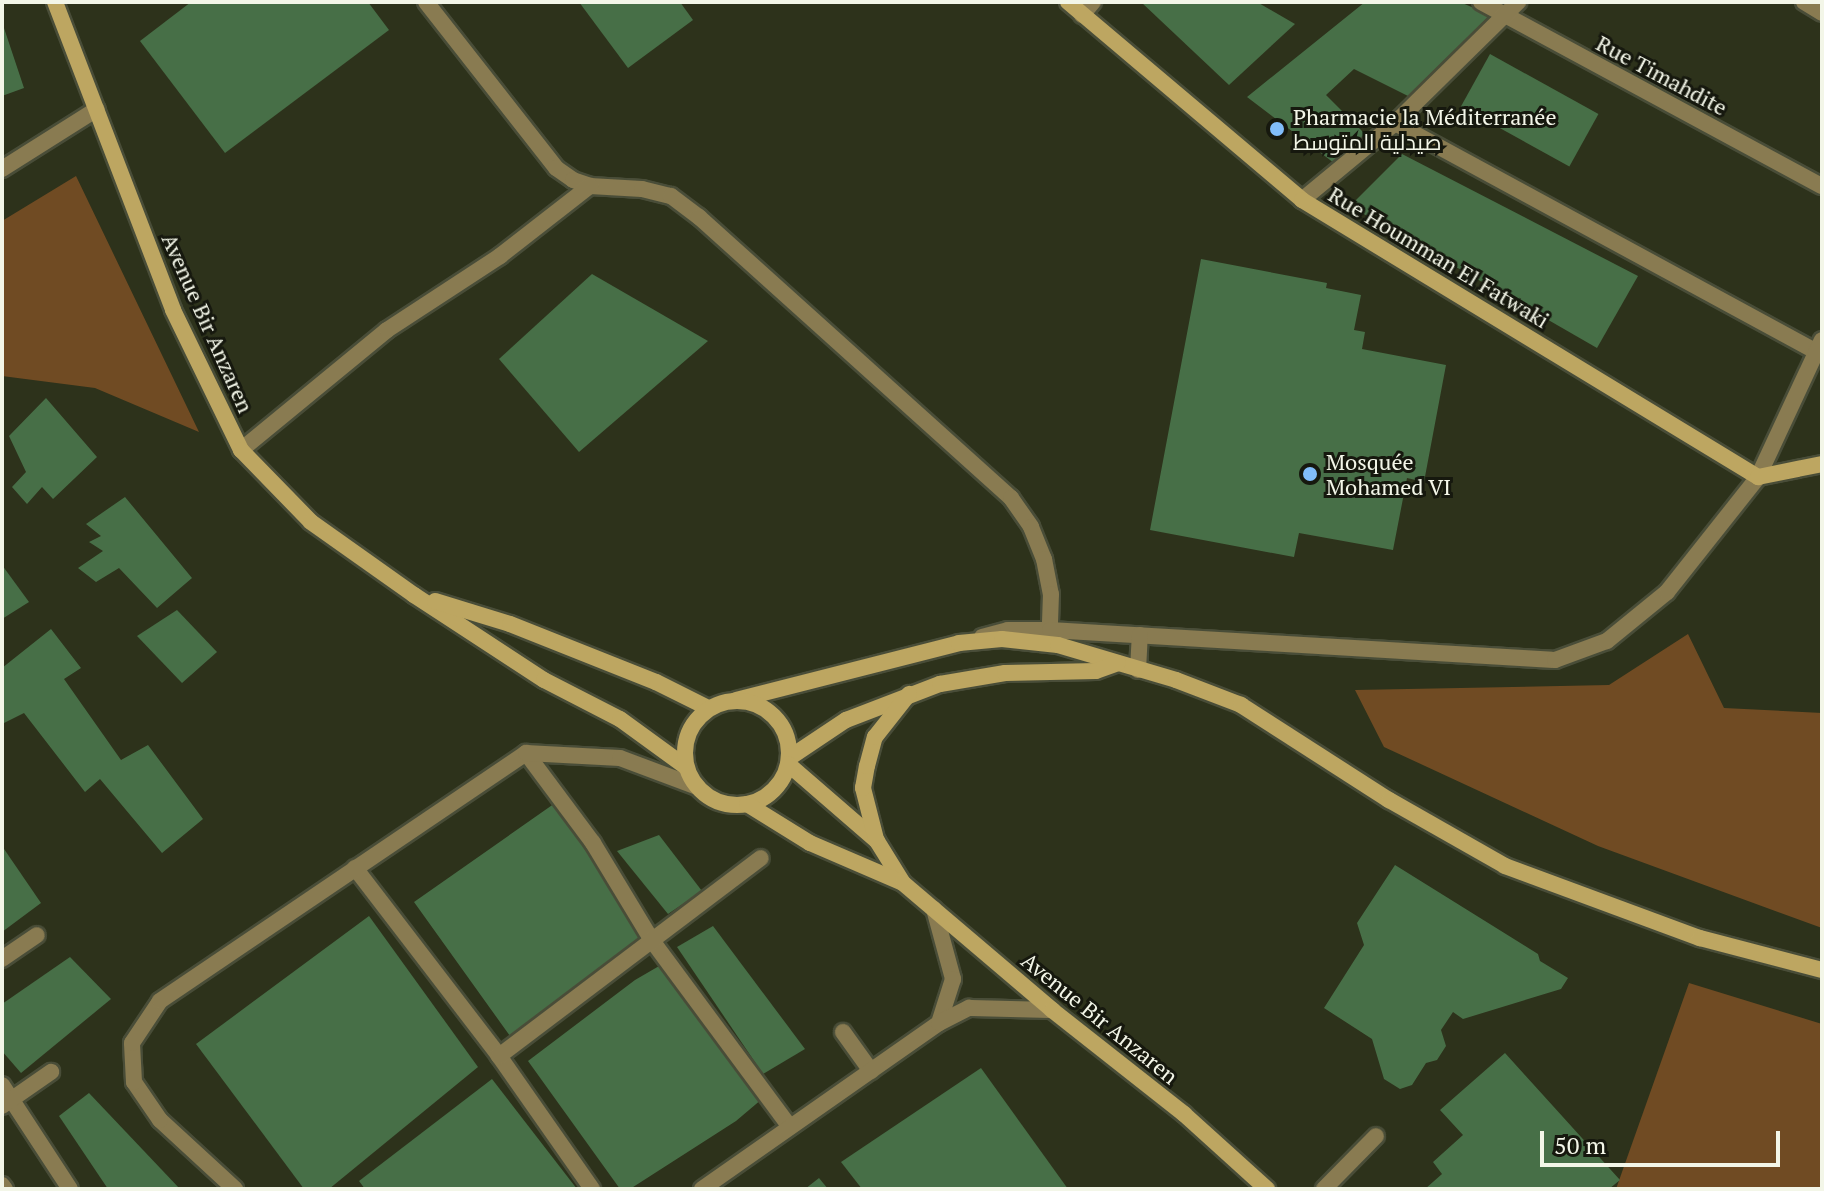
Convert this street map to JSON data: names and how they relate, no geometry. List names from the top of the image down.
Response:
{
  "streets": {
    "street": ["Rue Timahdite", "Rue Houmman El Fatwaki", "Avenue Bir Anzaren"]
  },
  "places": ["Pharmacie la Méditerranée صيدلية المتوسط", "Mosquée Mohamed VI"],
  "scale_bar": "50 m"
}
